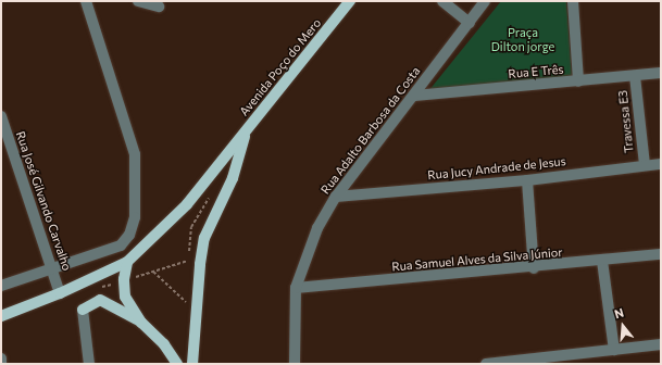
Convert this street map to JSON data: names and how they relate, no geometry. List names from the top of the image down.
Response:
{
  "streets": {
    "main road": ["Avenida Poço do Mero"],
    "street": [
      "Rua E Três",
      "Travessa E3",
      "Rua Adalto Barbosa da Costa",
      "Rua Jucy Andrade de Jesus",
      "Rua José Gilvando Carvalho",
      "Rua Samuel Alves da Silva Júnior"
    ]
  },
  "crossings": [
    ["Avenida Poço do Mero", "Rua José Gilvando Carvalho"],
    ["Rua E Três", "Travessa E3"],
    ["Rua E Três", "Rua Adalto Barbosa da Costa"],
    ["Travessa E3", "Rua Jucy Andrade de Jesus"],
    ["Rua Adalto Barbosa da Costa", "Rua Jucy Andrade de Jesus"],
    ["Rua Adalto Barbosa da Costa", "Rua Samuel Alves da Silva Júnior"]
  ],
  "parks": ["Praça Dilton jorge"],
  "north": "top"
}
